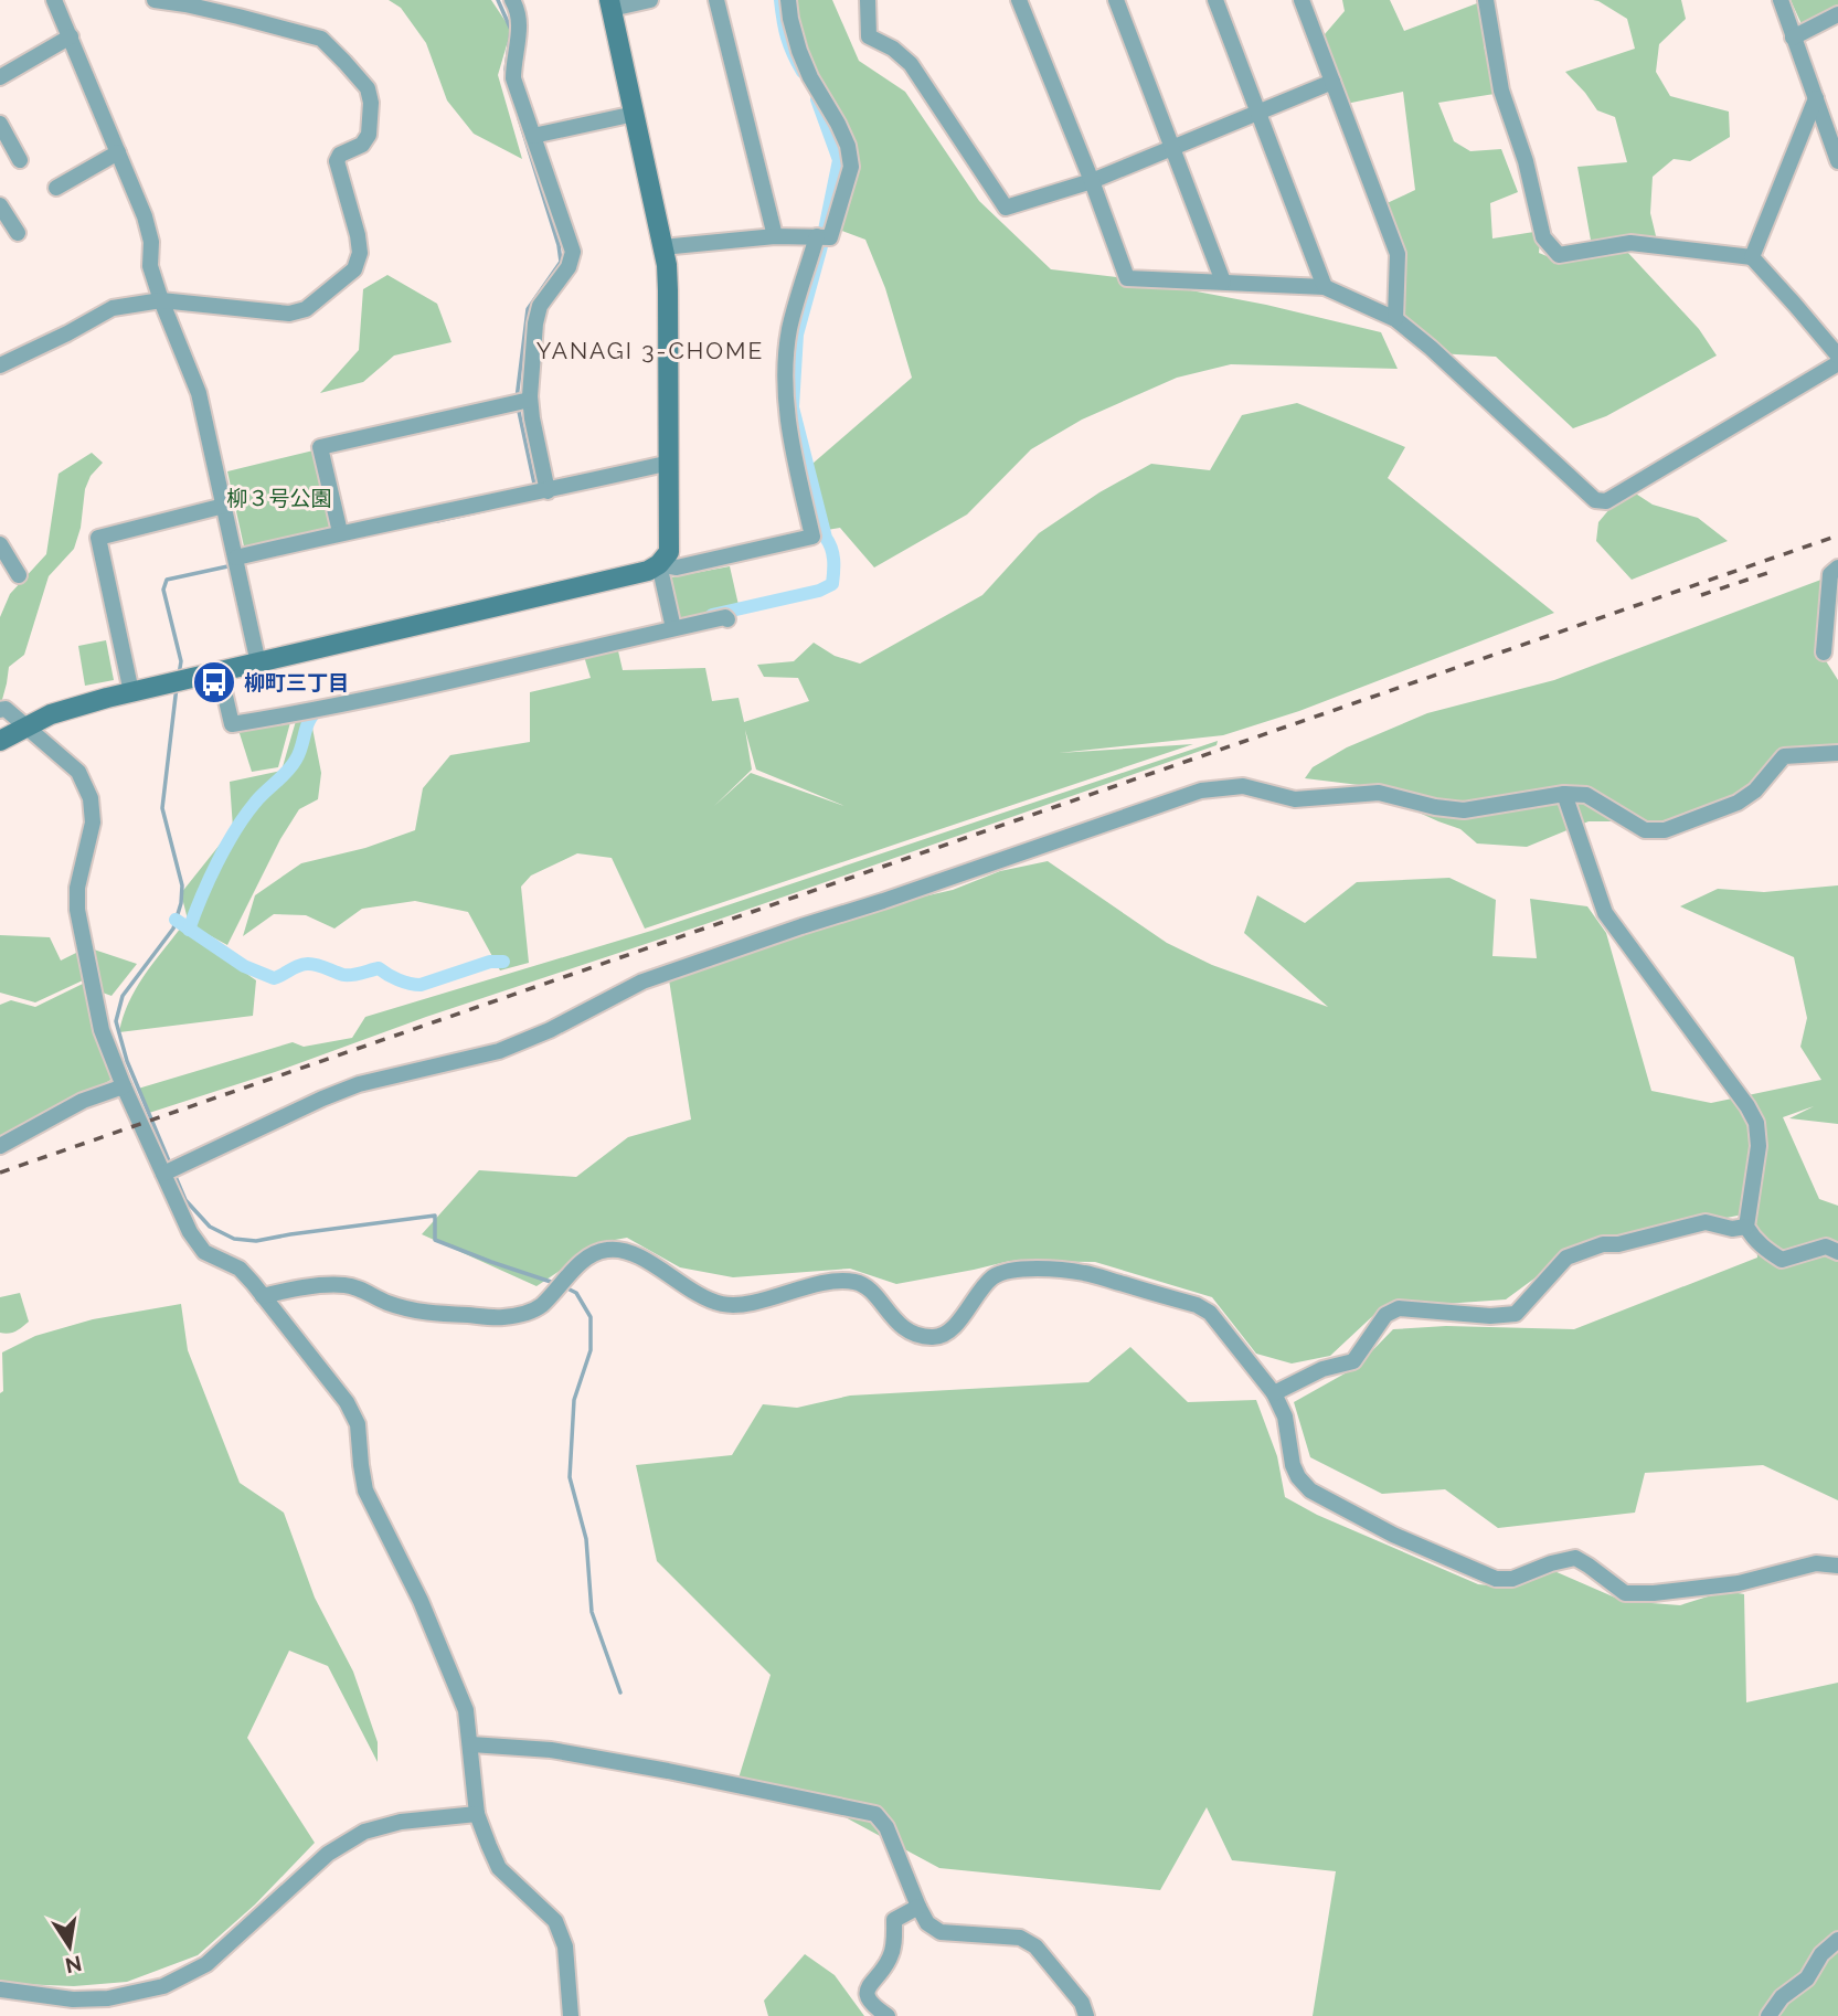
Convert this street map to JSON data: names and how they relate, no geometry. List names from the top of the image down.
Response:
{
  "districts": ["YANAGI 3-CHOME"],
  "parks": ["柳３号公園"],
  "places": {
    "bus stop": ["柳町三丁目"]
  },
  "north": "bottom"
}
